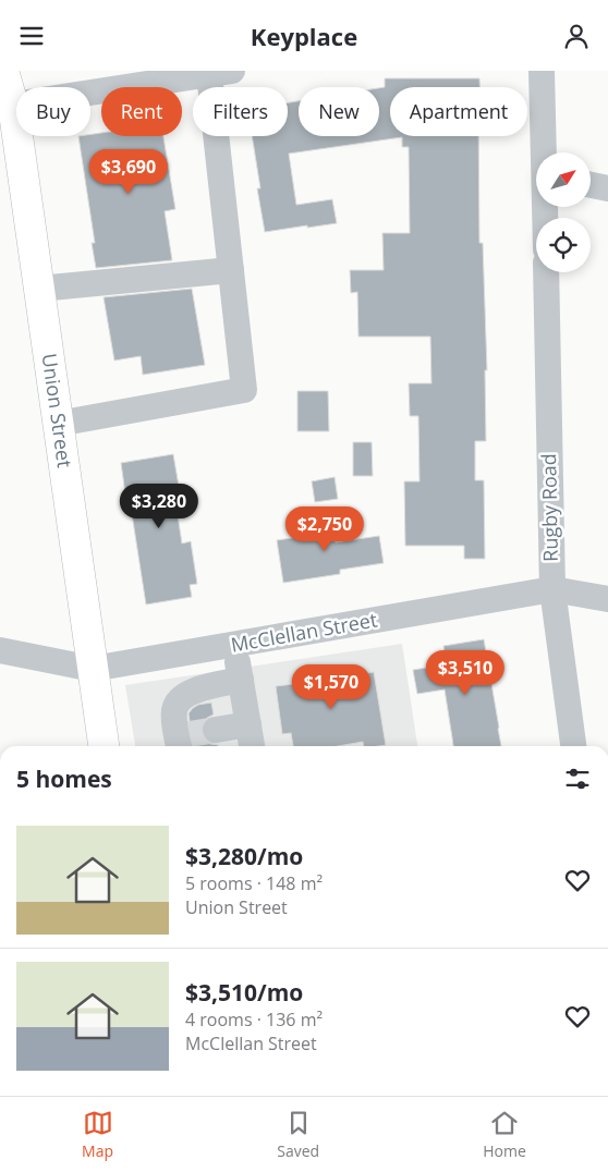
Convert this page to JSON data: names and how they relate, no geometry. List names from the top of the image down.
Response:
{
  "streets": {
    "main road": ["Union Street"],
    "street": ["Rugby Road", "McClellan Street"]
  },
  "crossings": [
    ["Union Street", "McClellan Street"],
    ["Rugby Road", "McClellan Street"]
  ],
  "north": "top right",
  "page": {
    "header": "Keyplace",
    "chip": [
      "Buy",
      "Rent",
      "Filters",
      "New",
      "Apartment"
    ],
    "price": [
      "$3,690",
      "$3,280",
      "$2,750",
      "$3,510",
      "$1,570"
    ],
    "heading": "5 homes",
    "list": [
      {
        "name": "$3,280/mo",
        "note": "5 rooms · 148 m² · Union Street"
      },
      {
        "name": "$3,510/mo",
        "note": "4 rooms · 136 m² · McClellan Street"
      }
    ],
    "tabs": ["Map", "Saved", "Home"]
  }
}
